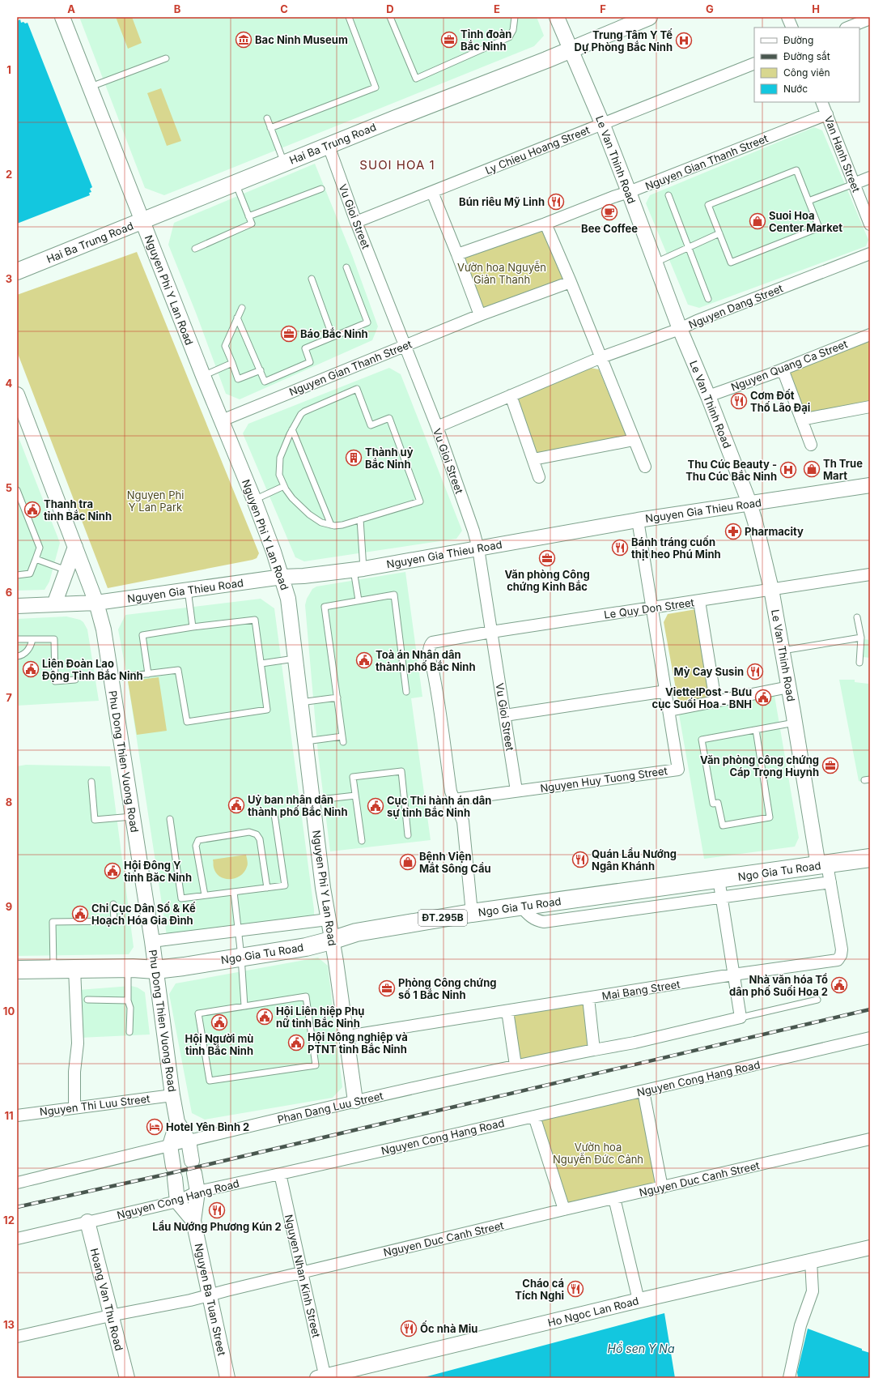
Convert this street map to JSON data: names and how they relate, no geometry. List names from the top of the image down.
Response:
{
  "streets": {
    "main road": ["Hai Ba Trung Road", "Ngo Gia Tu Road", "ĐT.295B"],
    "street": [
      "Ly Chieu Hoang Street",
      "Van Hanh Street",
      "Le Van Thinh Road",
      "Nguyen Gian Thanh Street",
      "Vu Gioi Street",
      "Nguyen Phi Y Lan Road",
      "Nguyen Dang Street",
      "Nguyen Quang Ca Street",
      "Nguyen Gia Thieu Road",
      "Le Quy Don Street",
      "Phu Dong Thien Vuong Road",
      "Nguyen Huy Tuong Street",
      "Mai Bang Street",
      "Nguyen Cong Hang Road",
      "Nguyen Thi Luu Street",
      "Phan Dang Luu Street",
      "Nguyen Duc Canh Street",
      "Nguyen Nhan Kinh Street",
      "Hoang Van Thu Road",
      "Nguyen Ba Tuan Street",
      "Ho Ngoc Lan Road"
    ]
  },
  "crossings": [
    ["Hai Ba Trung Road", "Le Van Thinh Road"],
    ["Hai Ba Trung Road", "Vu Gioi Street"],
    ["Hai Ba Trung Road", "Nguyen Phi Y Lan Road"],
    ["Ly Chieu Hoang Street", "Le Van Thinh Road"],
    ["Ly Chieu Hoang Street", "Vu Gioi Street"],
    ["Van Hanh Street", "Nguyen Gian Thanh Street"],
    ["Le Van Thinh Road", "Nguyen Gian Thanh Street"],
    ["Le Van Thinh Road", "Nguyen Dang Street"],
    ["Le Van Thinh Road", "Nguyen Quang Ca Street"],
    ["Le Van Thinh Road", "Nguyen Gia Thieu Road"],
    ["Le Van Thinh Road", "Le Quy Don Street"],
    ["Le Van Thinh Road", "Ngo Gia Tu Road"],
    ["Le Van Thinh Road", "Mai Bang Street"],
    ["Nguyen Gian Thanh Street", "Vu Gioi Street"],
    ["Nguyen Gian Thanh Street", "Nguyen Phi Y Lan Road"],
    ["Vu Gioi Street", "Nguyen Dang Street"],
    ["Vu Gioi Street", "Nguyen Gia Thieu Road"],
    ["Vu Gioi Street", "Le Quy Don Street"],
    ["Vu Gioi Street", "Nguyen Huy Tuong Street"],
    ["Nguyen Phi Y Lan Road", "Nguyen Gia Thieu Road"],
    ["Nguyen Phi Y Lan Road", "Ngo Gia Tu Road"],
    ["Nguyen Phi Y Lan Road", "Mai Bang Street"],
    ["Nguyen Phi Y Lan Road", "Phan Dang Luu Street"],
    ["Nguyen Gia Thieu Road", "Phu Dong Thien Vuong Road"],
    ["Nguyen Gia Thieu Road", "Nguyen Huy Tuong Street"],
    ["Le Quy Don Street", "Nguyen Huy Tuong Street"],
    ["Phu Dong Thien Vuong Road", "Ngo Gia Tu Road"],
    ["Phu Dong Thien Vuong Road", "Nguyen Cong Hang Road"],
    ["Phu Dong Thien Vuong Road", "Nguyen Thi Luu Street"],
    ["Phu Dong Thien Vuong Road", "Phan Dang Luu Street"],
    ["Phu Dong Thien Vuong Road", "Nguyen Ba Tuan Street"],
    ["Ngo Gia Tu Road", "Mai Bang Street"],
    ["Nguyen Cong Hang Road", "Nguyen Nhan Kinh Street"],
    ["Nguyen Cong Hang Road", "Hoang Van Thu Road"],
    ["Nguyen Duc Canh Street", "Nguyen Nhan Kinh Street"],
    ["Nguyen Duc Canh Street", "Hoang Van Thu Road"],
    ["Nguyen Duc Canh Street", "Nguyen Ba Tuan Street"],
    ["Nguyen Nhan Kinh Street", "Ho Ngoc Lan Road"]
  ],
  "districts": ["SUOI HOA 1"],
  "water": ["Hồ sen Y Na"],
  "parks": ["Vườn hoa Nguyễn Giản Thanh", "Nguyen Phi Y Lan Park", "Vườn hoa Nguyễn Đức Cảnh"],
  "places": {
    "museum": ["Bac Ninh Museum"],
    "office": [
      "Tỉnh đoàn Bắc Ninh",
      "Báo Bắc Ninh",
      "Văn phòng Công chứng Kinh Bắc",
      "Văn phòng công chứng Cáp Trọng Huynh",
      "Phòng Công chứng số 1 Bắc Ninh"
    ],
    "hospital": ["Trung Tâm Y Tế Dự Phòng Bắc Ninh", "Thu Cúc Beauty - Thu Cúc Bắc Ninh"],
    "restaurant": [
      "Bún riêu Mỹ Linh",
      "Cơm Đốt Thố Lão Đại",
      "Bánh tráng cuốn thịt heo Phú Minh",
      "Mỳ Cay Susin",
      "Quán Lẩu Nướng Ngân Khánh",
      "Lẩu Nướng Phương Kún 2",
      "Cháo cá Tích Nghi",
      "Ốc nhà Miu"
    ],
    "cafe": ["Bee Coffee"],
    "shop": ["Suoi Hoa Center Market", "Th True Mart", "Bệnh Viện Mắt Sông Cầu"],
    "building": ["Thành uỷ Bắc Ninh"],
    "public building": [
      "Thanh tra tỉnh Bắc Ninh",
      "Toà án Nhân dân thành phố Bắc Ninh",
      "Liên Đoàn Lao Động Tỉnh Bắc Ninh",
      "ViettelPost - Bưu cục Suối Hoa - BNH",
      "Uỷ ban nhân dân thành phố Bắc Ninh",
      "Cục Thi hành án dân sự tỉnh Bắc Ninh",
      "Hội Đông Y tỉnh Băc Ninh",
      "Chi Cục Dân Số & Kế Hoạch Hóa Gia Đình",
      "Nhà văn hóa Tổ dân phố Suối Hoa 2",
      "Hội Liên hiệp Phụ nữ tỉnh Bắc Ninh",
      "Hội Người mù tỉnh Bắc Ninh",
      "Hội Nông nghiệp và PTNT tỉnh Bắc Ninh"
    ],
    "pharmacy": ["Pharmacity"],
    "hotel": ["Hotel Yên Bình 2"]
  },
  "legend": [
    "Đường",
    "Đường sắt",
    "Công viên",
    "Nước"
  ],
  "grid": {
    "columns": [
      "A",
      "B",
      "C",
      "D",
      "E",
      "F",
      "G",
      "H"
    ],
    "rows": [
      "1",
      "2",
      "3",
      "4",
      "5",
      "6",
      "7",
      "8",
      "9",
      "10",
      "11",
      "12",
      "13"
    ]
  }
}
